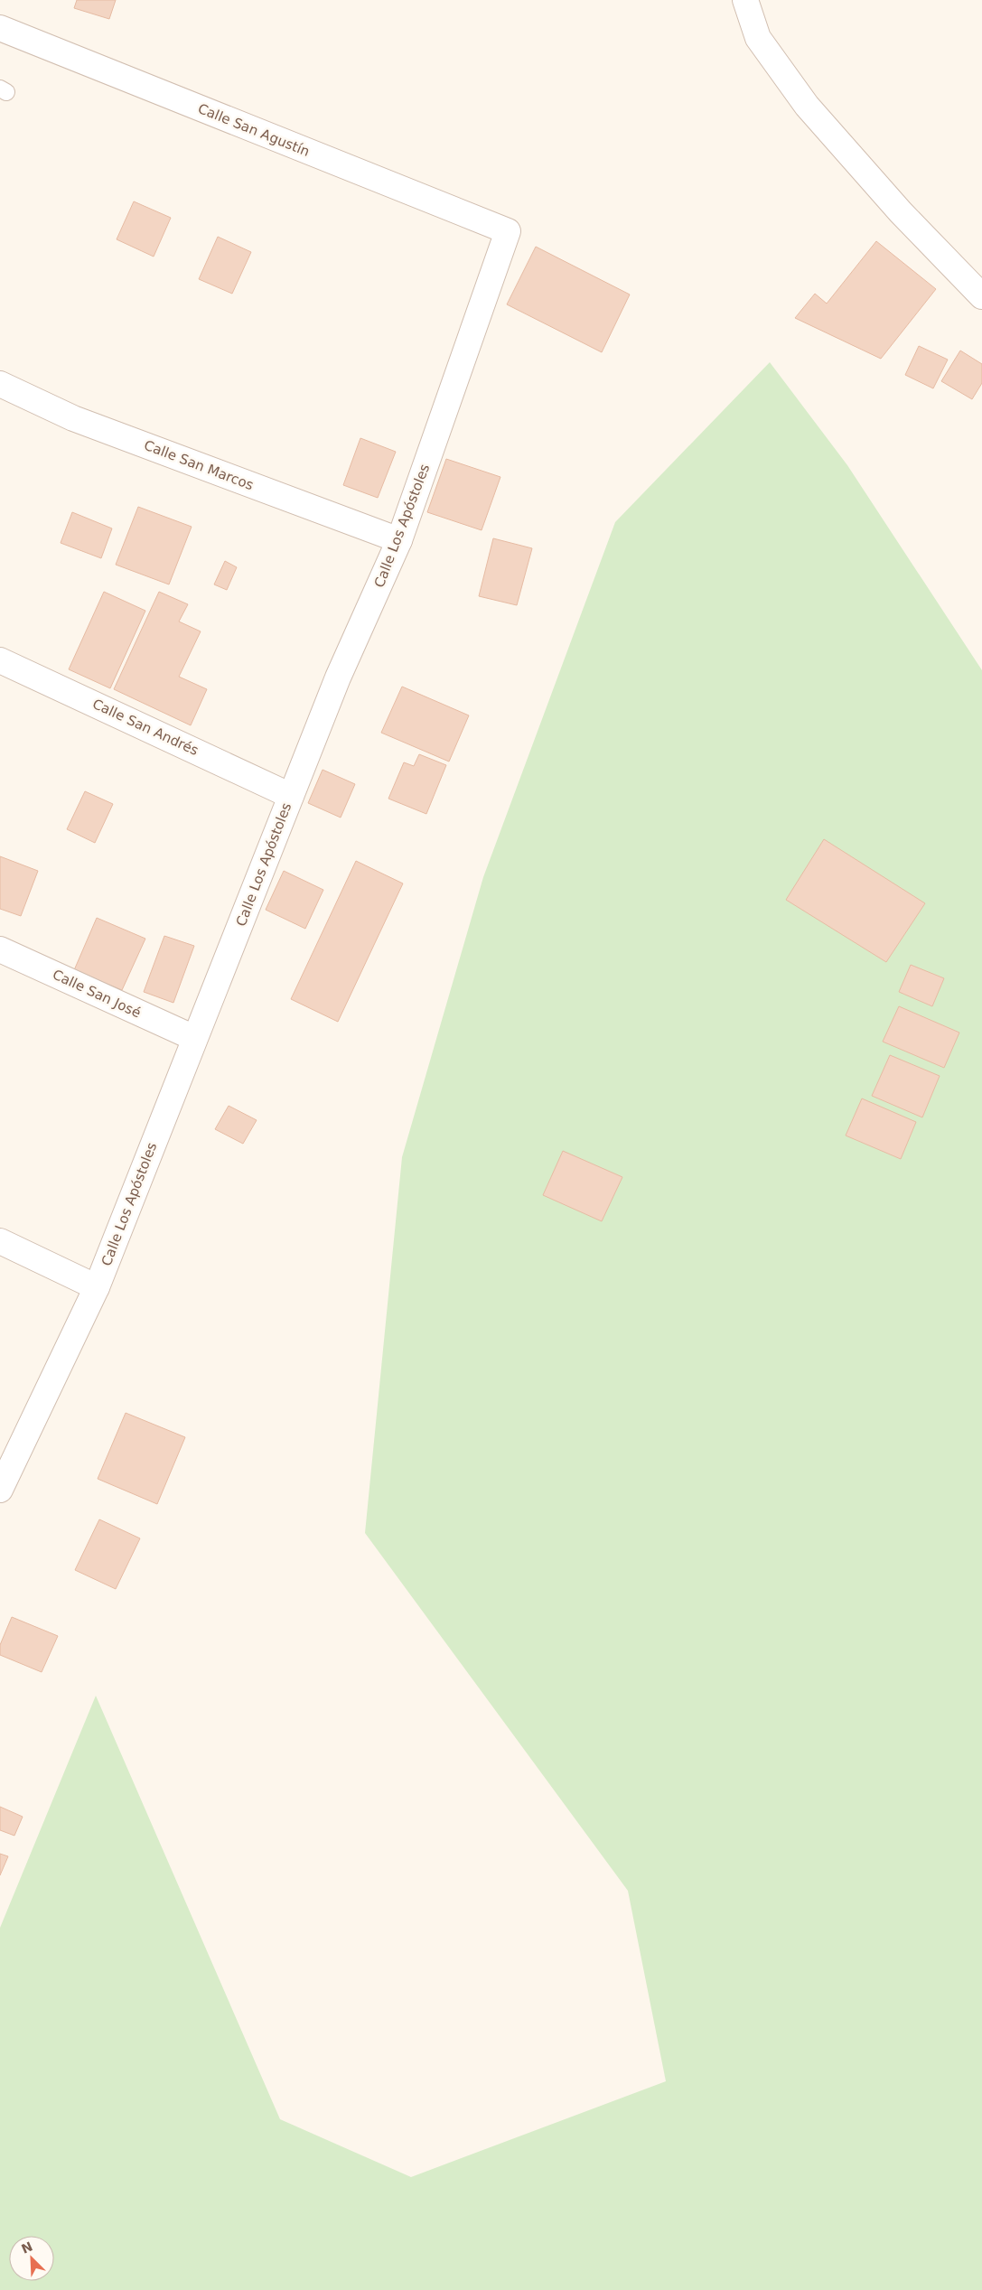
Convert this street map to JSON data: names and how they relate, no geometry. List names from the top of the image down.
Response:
{
  "streets": {
    "street": [
      "Calle San Agustín",
      "Calle San Marcos",
      "Calle Los Apóstoles",
      "Calle San Andrés",
      "Calle San José"
    ]
  },
  "crossings": [
    ["Calle San Agustín", "Calle Los Apóstoles"],
    ["Calle San Marcos", "Calle Los Apóstoles"],
    ["Calle Los Apóstoles", "Calle San Andrés"],
    ["Calle Los Apóstoles", "Calle San José"]
  ],
  "north": "top left"
}
